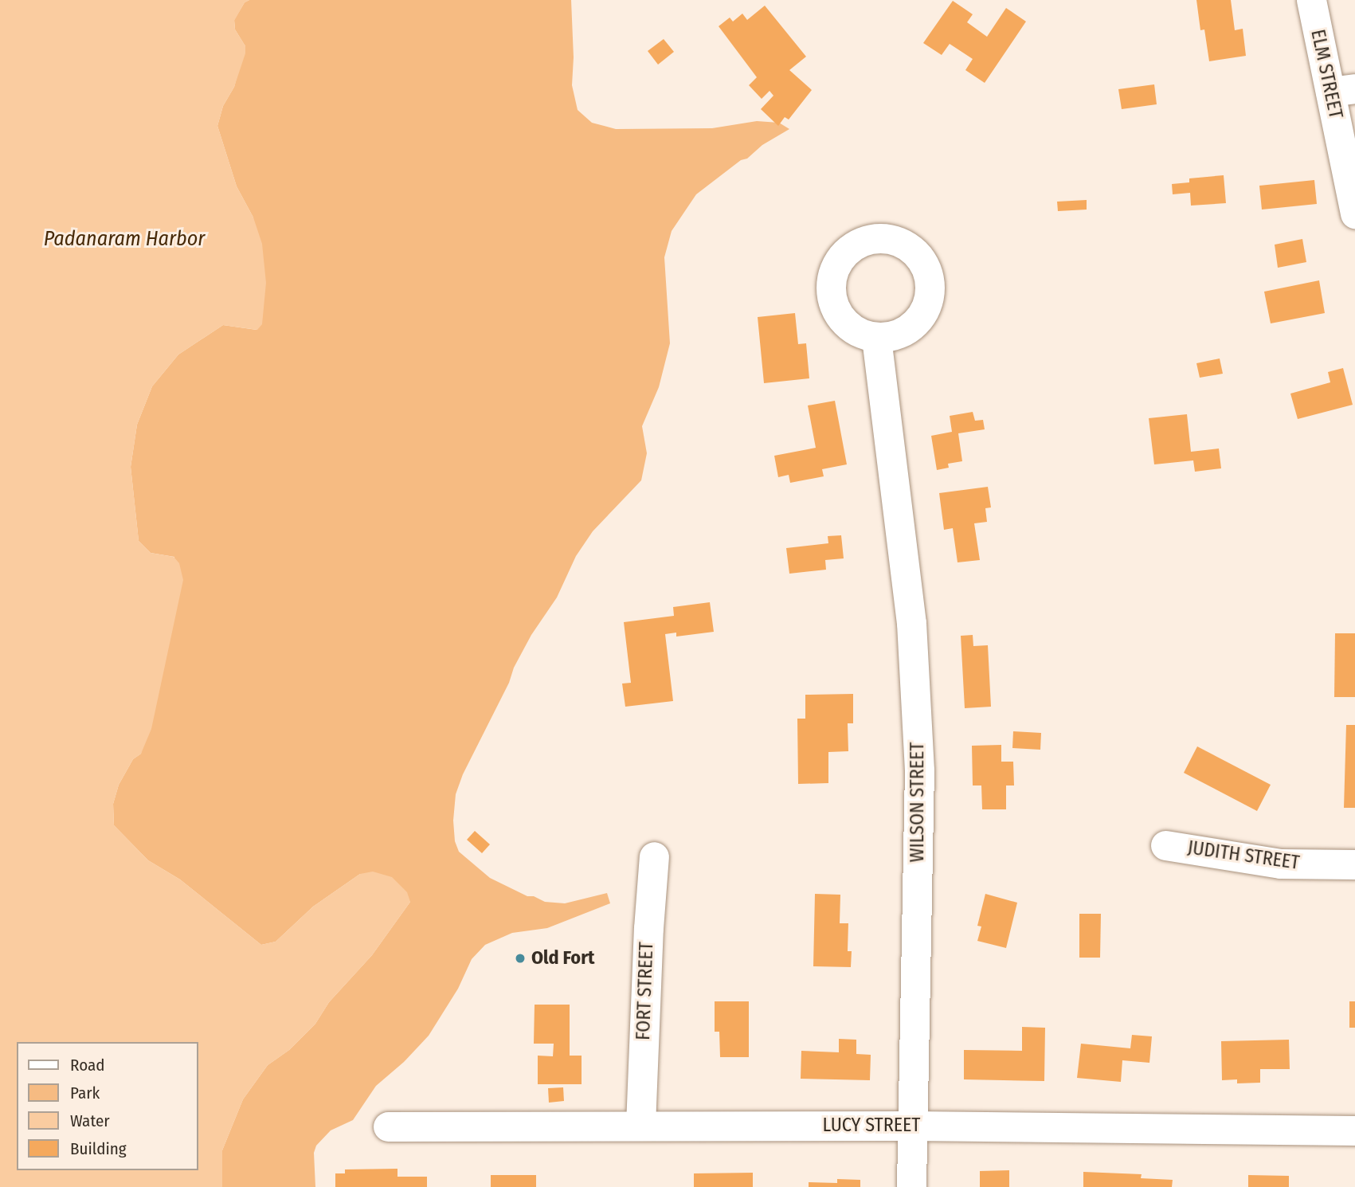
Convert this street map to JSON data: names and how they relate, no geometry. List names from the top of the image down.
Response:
{
  "streets": {
    "street": [
      "ELM STREET",
      "WILSON STREET",
      "JUDITH STREET",
      "FORT STREET",
      "LUCY STREET"
    ]
  },
  "crossings": [
    ["WILSON STREET", "LUCY STREET"],
    ["FORT STREET", "LUCY STREET"]
  ],
  "water": ["Padanaram Harbor"],
  "places": ["Old Fort"],
  "legend": [
    "Road",
    "Park",
    "Water",
    "Building"
  ]
}
